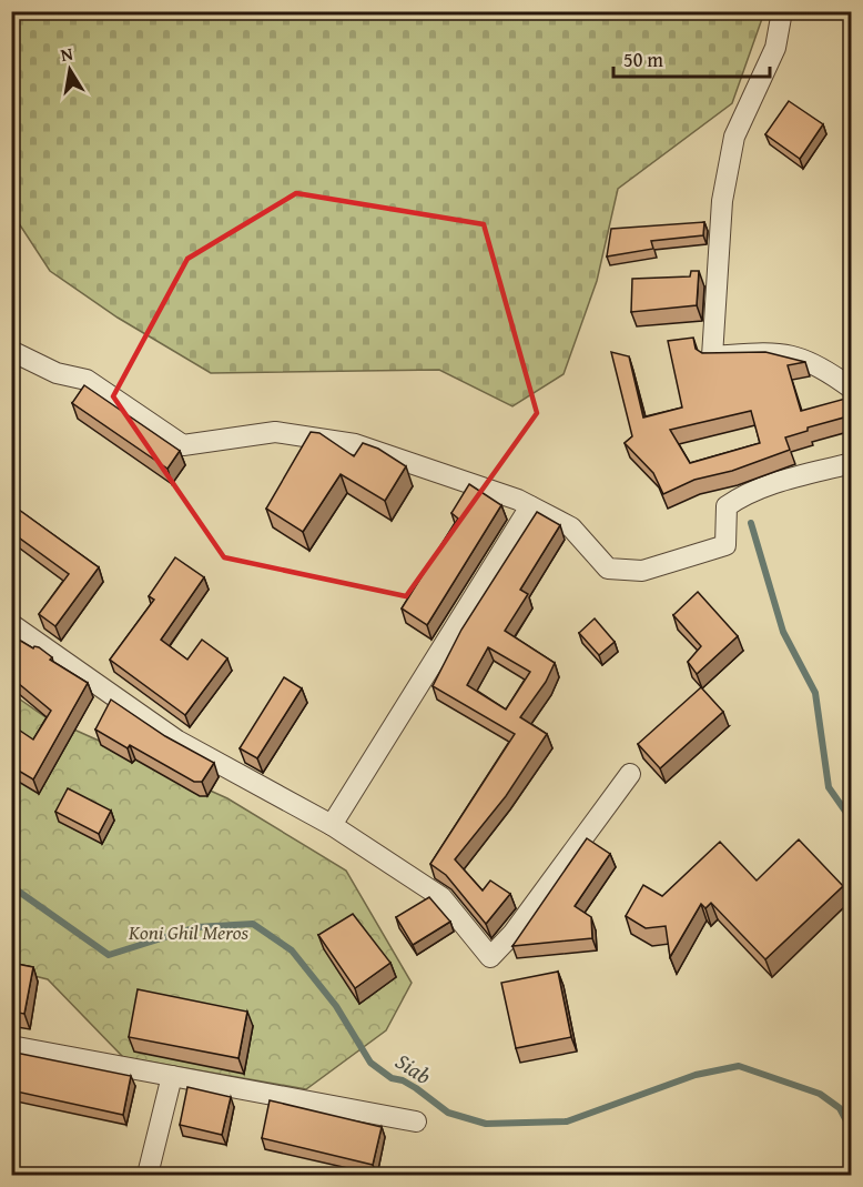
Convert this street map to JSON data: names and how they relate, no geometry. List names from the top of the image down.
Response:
{
  "water": ["Siab"],
  "parks": ["Koni Ghil Meros"],
  "scale_bar": "50 m",
  "north": "top"
}
